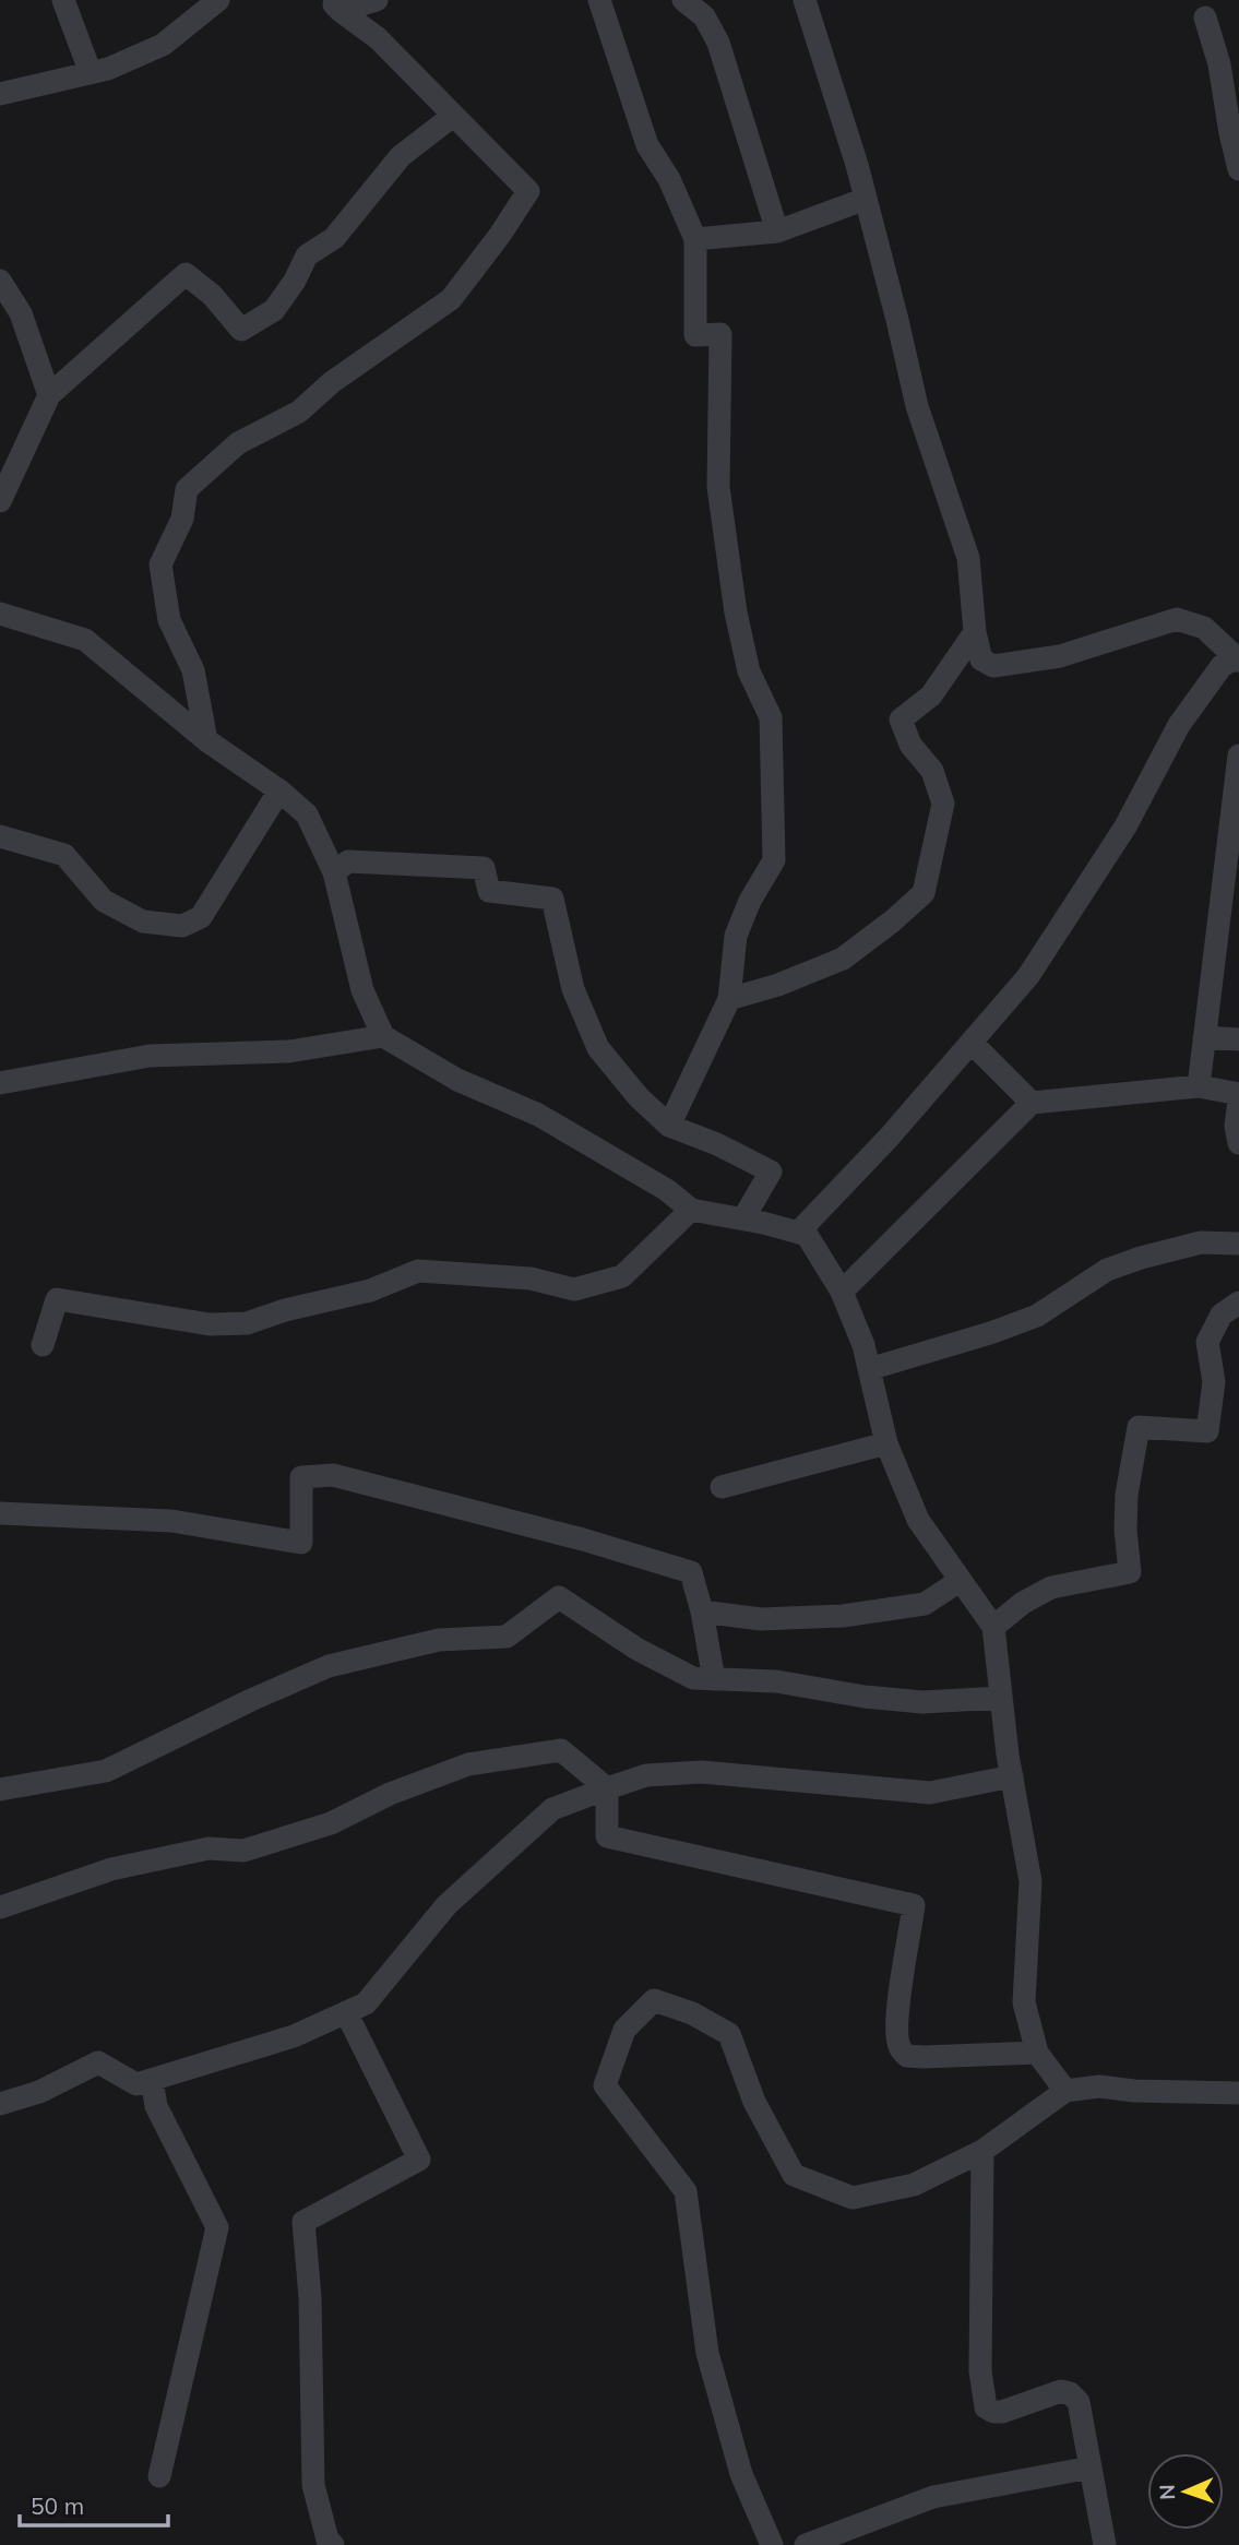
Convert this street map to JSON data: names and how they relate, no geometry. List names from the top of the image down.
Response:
{
  "scale_bar": "50 m",
  "north": "left"
}
